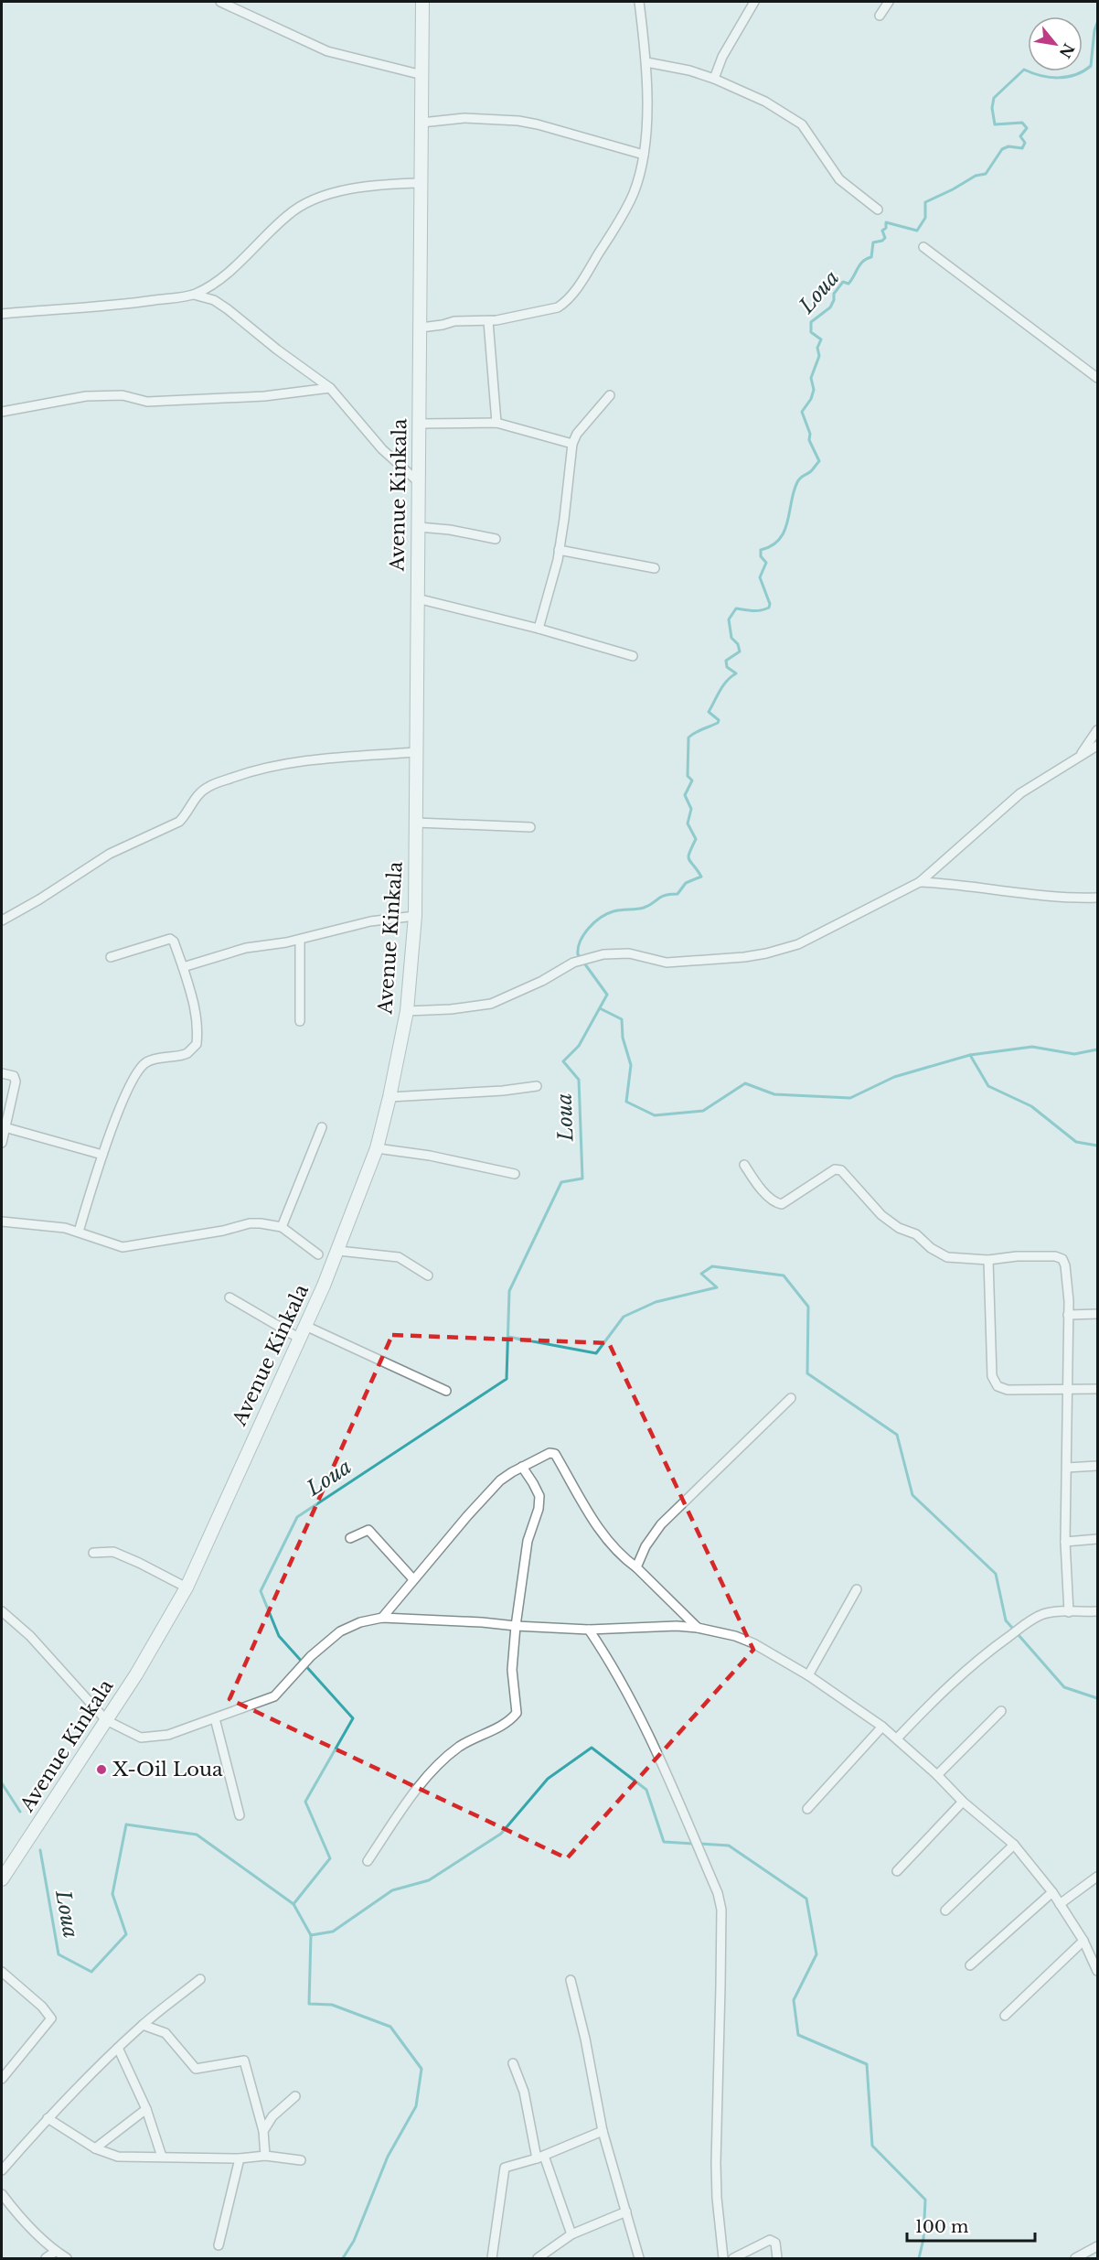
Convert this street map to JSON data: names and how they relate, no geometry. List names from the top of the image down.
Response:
{
  "streets": {
    "main road": ["Avenue Kinkala"]
  },
  "water": ["Loua"],
  "places": ["X-Oil Loua"],
  "scale_bar": "100 m",
  "north": "bottom right"
}
